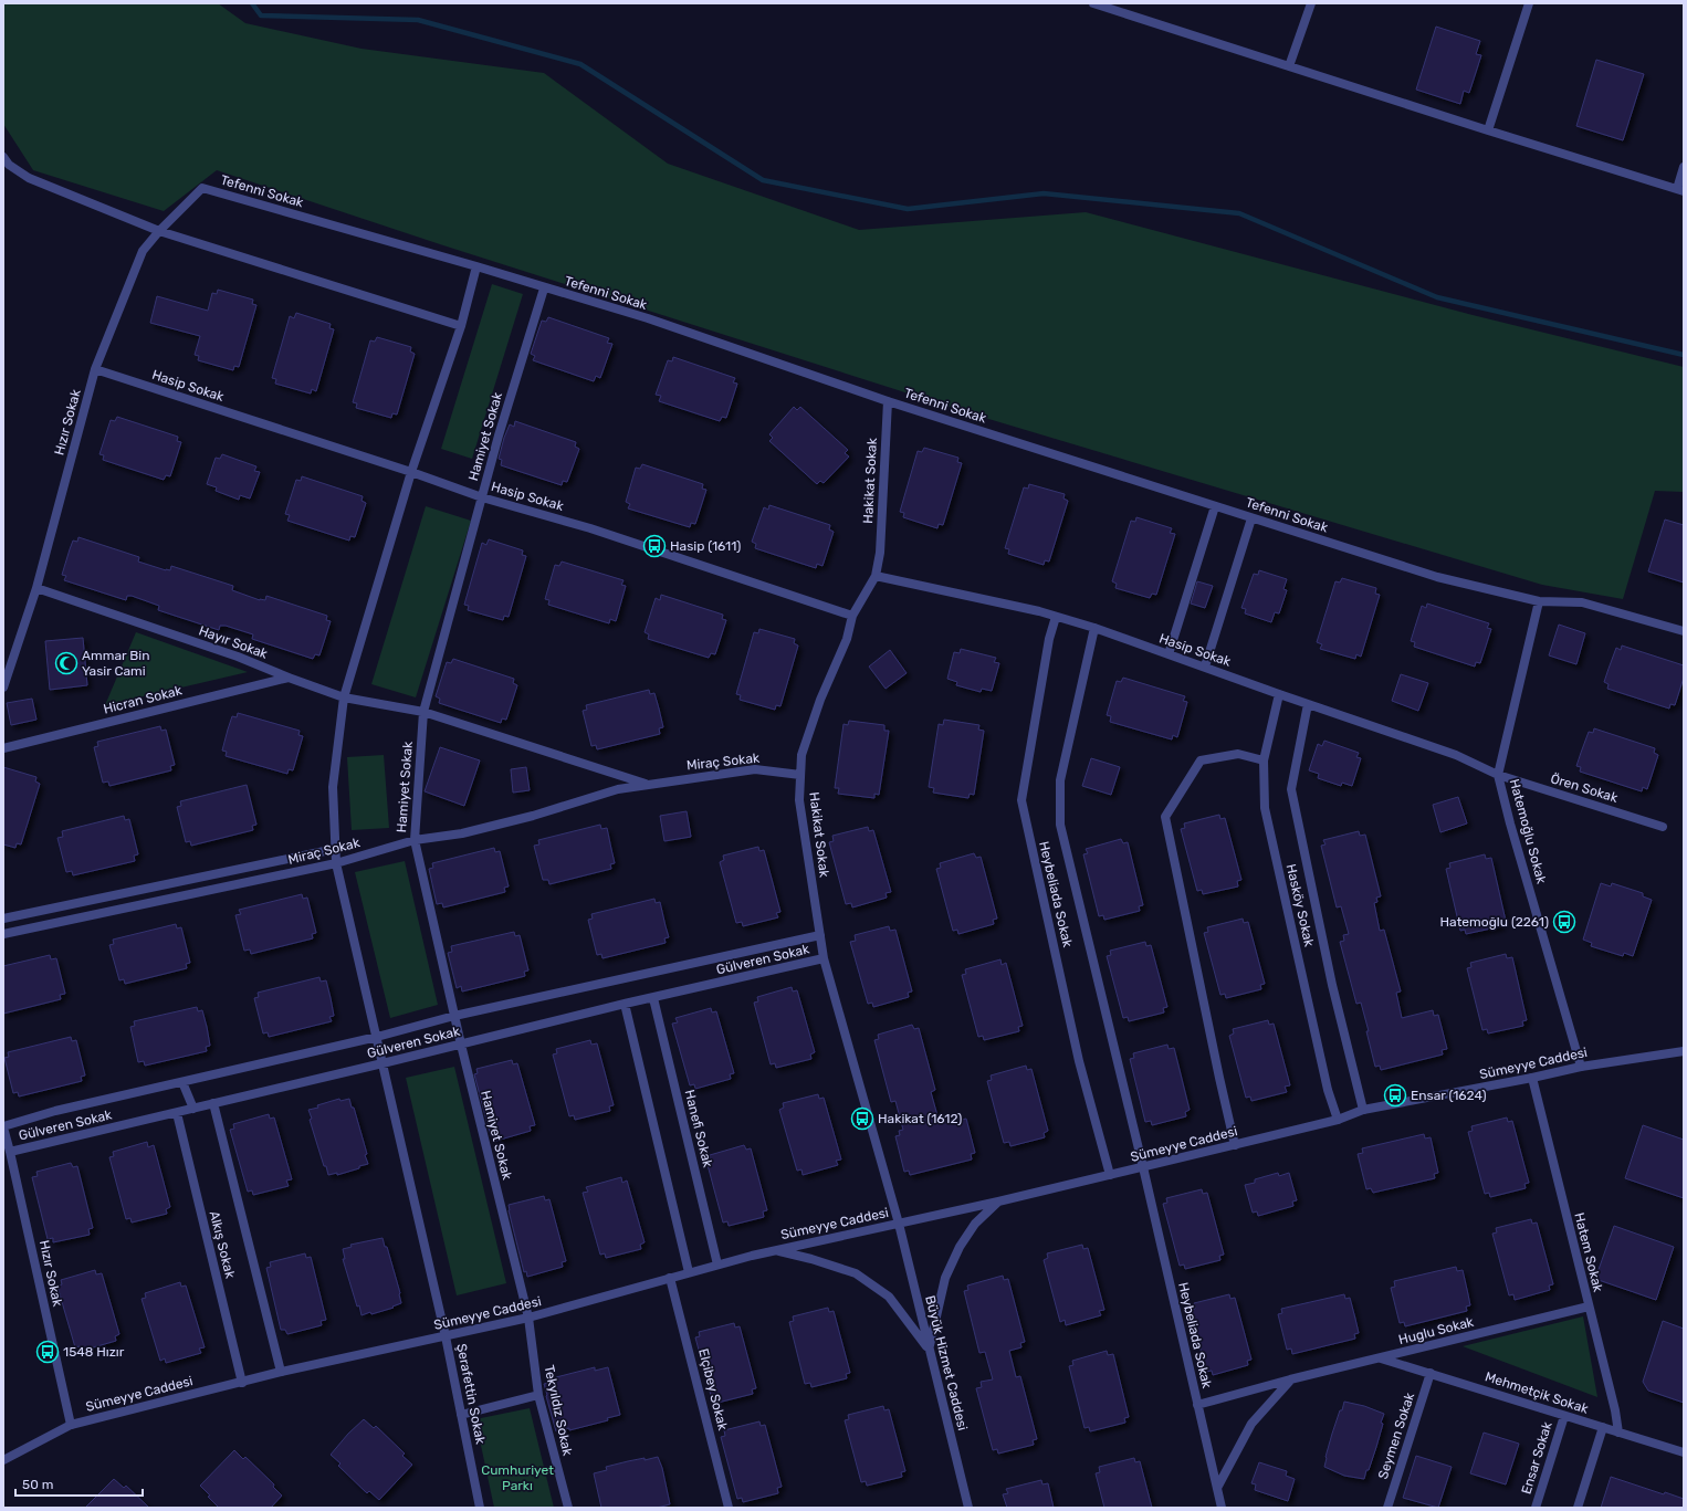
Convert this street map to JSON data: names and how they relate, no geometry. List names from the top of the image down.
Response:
{
  "streets": {
    "street": [
      "Tefenni Sokak",
      "Hasip Sokak",
      "Hızır Sokak",
      "Hamiyet Sokak",
      "Hakikat Sokak",
      "Hayır Sokak",
      "Hicran Sokak",
      "Miraç Sokak",
      "Ören Sokak",
      "Hatemoğlu Sokak",
      "Heybeliada Sokak",
      "Hasköy Sokak",
      "Gülveren Sokak",
      "Sümeyye Caddesi",
      "Hanefi Sokak",
      "Alkış Sokak",
      "Hatem Sokak",
      "Huglu Sokak",
      "Büyük Hizmet Caddesi",
      "Elçibey Sokak",
      "Mehmetçik Sokak",
      "Şerafettin Sokak",
      "Tekyıldız Sokak",
      "Seymen Sokak",
      "Ensar Sokak"
    ]
  },
  "crossings": [
    ["Tefenni Sokak", "Hızır Sokak"],
    ["Tefenni Sokak", "Hamiyet Sokak"],
    ["Tefenni Sokak", "Hakikat Sokak"],
    ["Tefenni Sokak", "Hatemoğlu Sokak"],
    ["Tefenni Sokak", "Şerafettin Sokak"],
    ["Hasip Sokak", "Hızır Sokak"],
    ["Hasip Sokak", "Hamiyet Sokak"],
    ["Hasip Sokak", "Hakikat Sokak"],
    ["Hasip Sokak", "Ören Sokak"],
    ["Hasip Sokak", "Hatemoğlu Sokak"],
    ["Hasip Sokak", "Heybeliada Sokak"],
    ["Hasip Sokak", "Hasköy Sokak"],
    ["Hasip Sokak", "Şerafettin Sokak"],
    ["Hızır Sokak", "Hayır Sokak"],
    ["Hızır Sokak", "Gülveren Sokak"],
    ["Hızır Sokak", "Sümeyye Caddesi"],
    ["Hamiyet Sokak", "Hayır Sokak"],
    ["Hamiyet Sokak", "Miraç Sokak"],
    ["Hamiyet Sokak", "Gülveren Sokak"],
    ["Hamiyet Sokak", "Sümeyye Caddesi"],
    ["Hamiyet Sokak", "Tekyıldız Sokak"],
    ["Hakikat Sokak", "Miraç Sokak"],
    ["Hakikat Sokak", "Gülveren Sokak"],
    ["Hakikat Sokak", "Sümeyye Caddesi"],
    ["Hakikat Sokak", "Büyük Hizmet Caddesi"],
    ["Hayır Sokak", "Hicran Sokak"],
    ["Hayır Sokak", "Miraç Sokak"],
    ["Hayır Sokak", "Şerafettin Sokak"],
    ["Miraç Sokak", "Şerafettin Sokak"],
    ["Ören Sokak", "Hatemoğlu Sokak"],
    ["Hatemoğlu Sokak", "Sümeyye Caddesi"],
    ["Heybeliada Sokak", "Sümeyye Caddesi"],
    ["Heybeliada Sokak", "Huglu Sokak"],
    ["Hasköy Sokak", "Sümeyye Caddesi"],
    ["Gülveren Sokak", "Hanefi Sokak"],
    ["Gülveren Sokak", "Alkış Sokak"],
    ["Gülveren Sokak", "Şerafettin Sokak"],
    ["Sümeyye Caddesi", "Hanefi Sokak"],
    ["Sümeyye Caddesi", "Alkış Sokak"],
    ["Sümeyye Caddesi", "Hatem Sokak"],
    ["Sümeyye Caddesi", "Büyük Hizmet Caddesi"],
    ["Sümeyye Caddesi", "Elçibey Sokak"],
    ["Sümeyye Caddesi", "Şerafettin Sokak"],
    ["Sümeyye Caddesi", "Tekyıldız Sokak"],
    ["Hatem Sokak", "Huglu Sokak"],
    ["Hatem Sokak", "Mehmetçik Sokak"],
    ["Huglu Sokak", "Mehmetçik Sokak"],
    ["Mehmetçik Sokak", "Seymen Sokak"],
    ["Mehmetçik Sokak", "Ensar Sokak"]
  ],
  "parks": ["Cumhuriyet Parkı"],
  "places": {
    "bus stop": [
      "Hasip (1611)",
      "Hatemoğlu (2261)",
      "Ensar (1624)",
      "Hakikat (1612)",
      "1548 Hızır"
    ],
    "mosque": ["Ammar Bin Yasir Cami"]
  },
  "scale_bar": "50 m"
}
